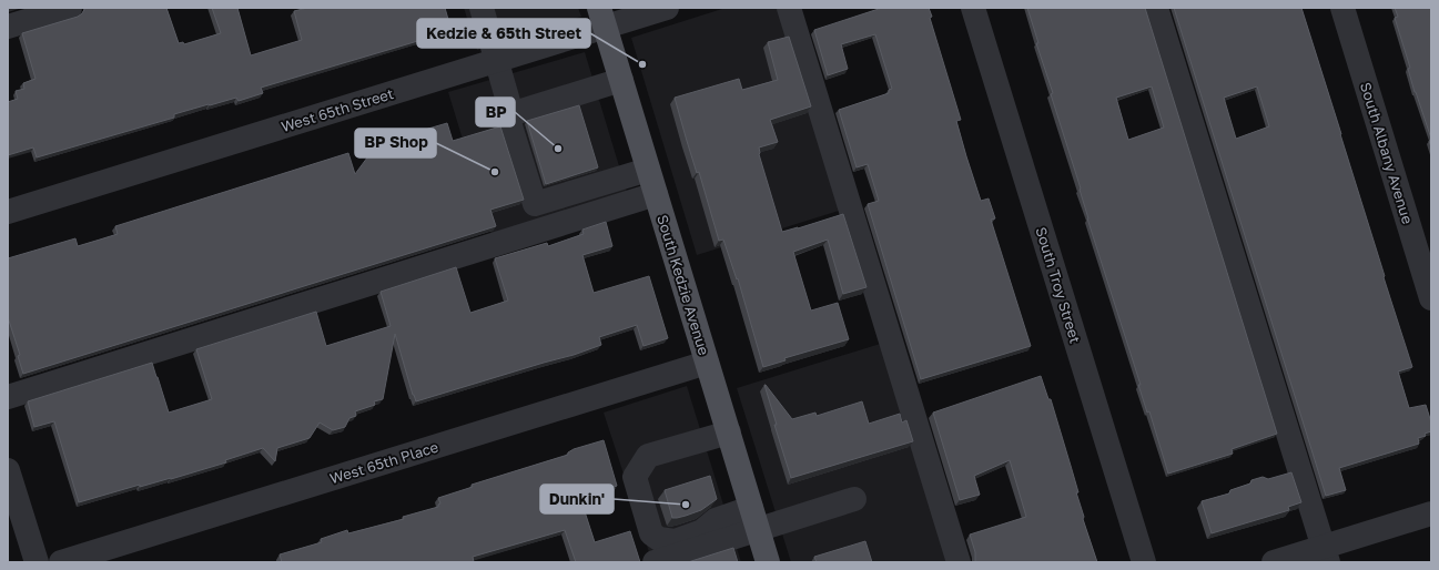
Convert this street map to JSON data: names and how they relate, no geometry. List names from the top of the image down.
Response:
{
  "streets": {
    "main road": ["South Kedzie Avenue"],
    "street": [
      "West 65th Street",
      "South Albany Avenue",
      "South Troy Street",
      "West 65th Place"
    ]
  },
  "crossings": [
    ["West 65th Street", "South Kedzie Avenue"],
    ["South Kedzie Avenue", "West 65th Place"]
  ],
  "places": [
    "Kedzie & 65th Street",
    "BP",
    "BP Shop",
    "Dunkin'"
  ]
}
